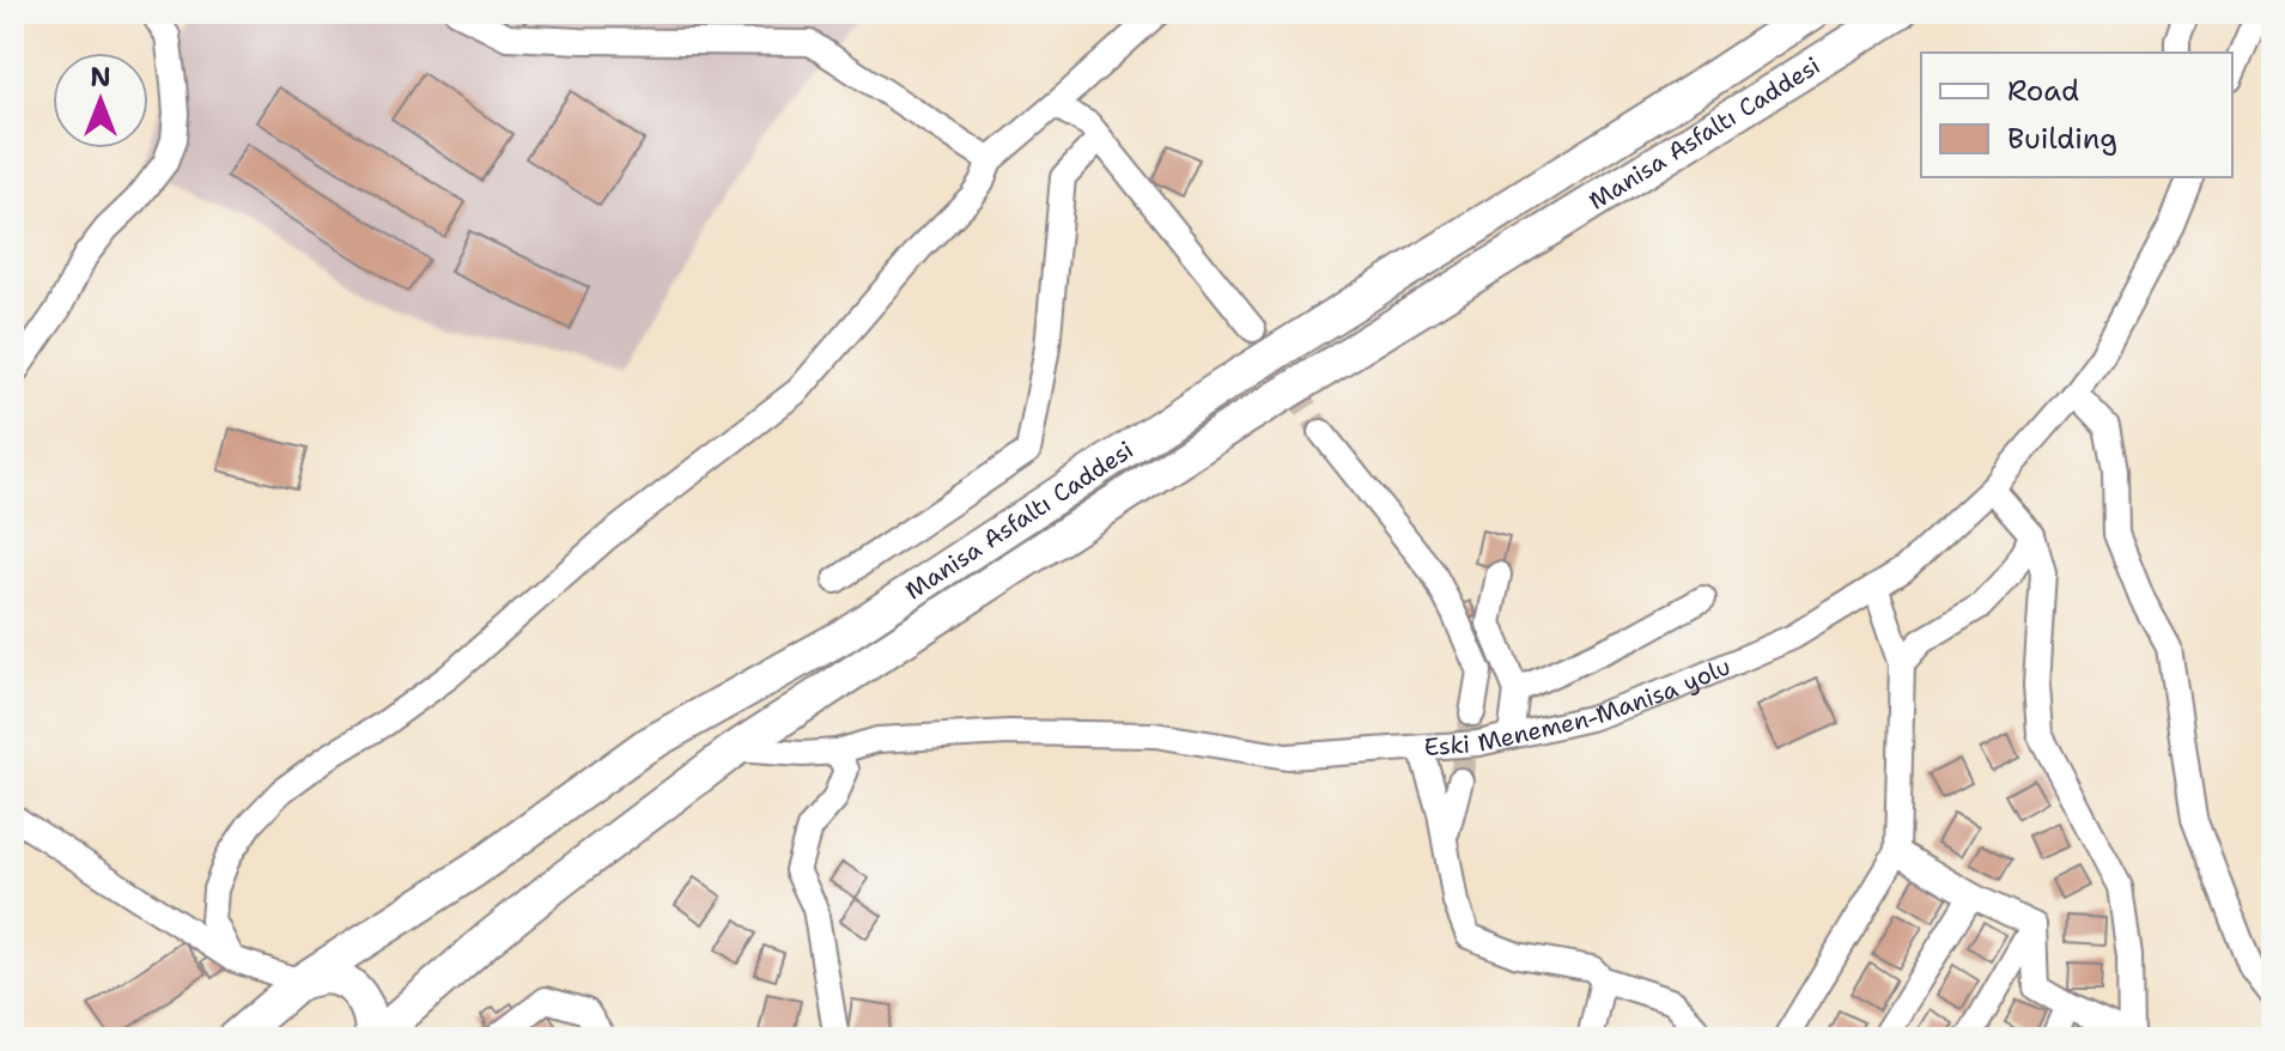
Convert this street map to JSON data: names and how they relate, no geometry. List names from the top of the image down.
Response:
{
  "streets": {
    "highway": ["Manisa Asfaltı Caddesi"],
    "street": ["Eski Menemen-Manisa yolu"]
  },
  "crossings": [
    ["Manisa Asfaltı Caddesi", "Eski Menemen-Manisa yolu"]
  ],
  "legend": ["Road", "Building"],
  "north": "top"
}
